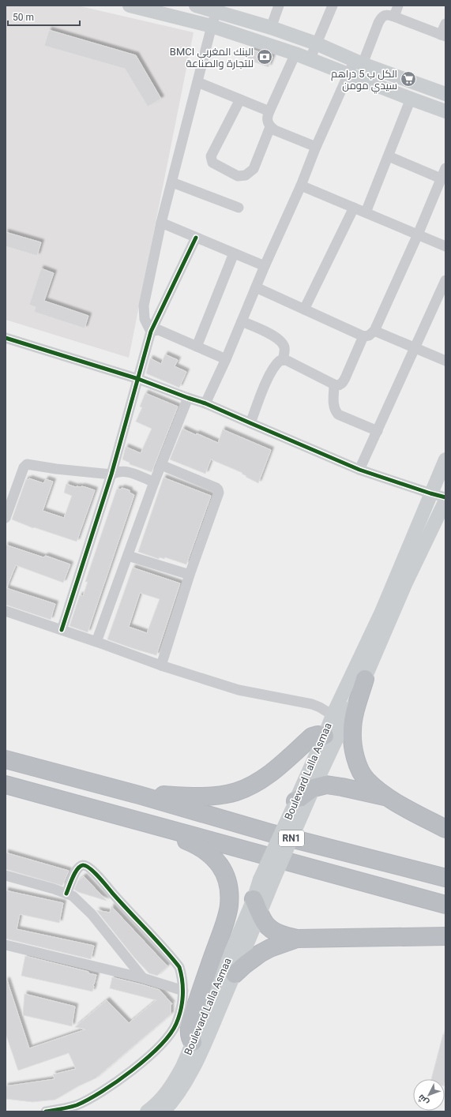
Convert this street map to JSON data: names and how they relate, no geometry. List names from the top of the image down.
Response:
{
  "streets": {
    "highway": ["RN1"],
    "main road": ["Boulevard Lalla Asmaa"]
  },
  "places": {
    "bank": ["BMCI البنك المغربي للتجارة والصناعة"],
    "supermarket": ["الكل ب 5 دراهم سيدي مومن"]
  },
  "scale_bar": "50 m",
  "north": "bottom left"
}
